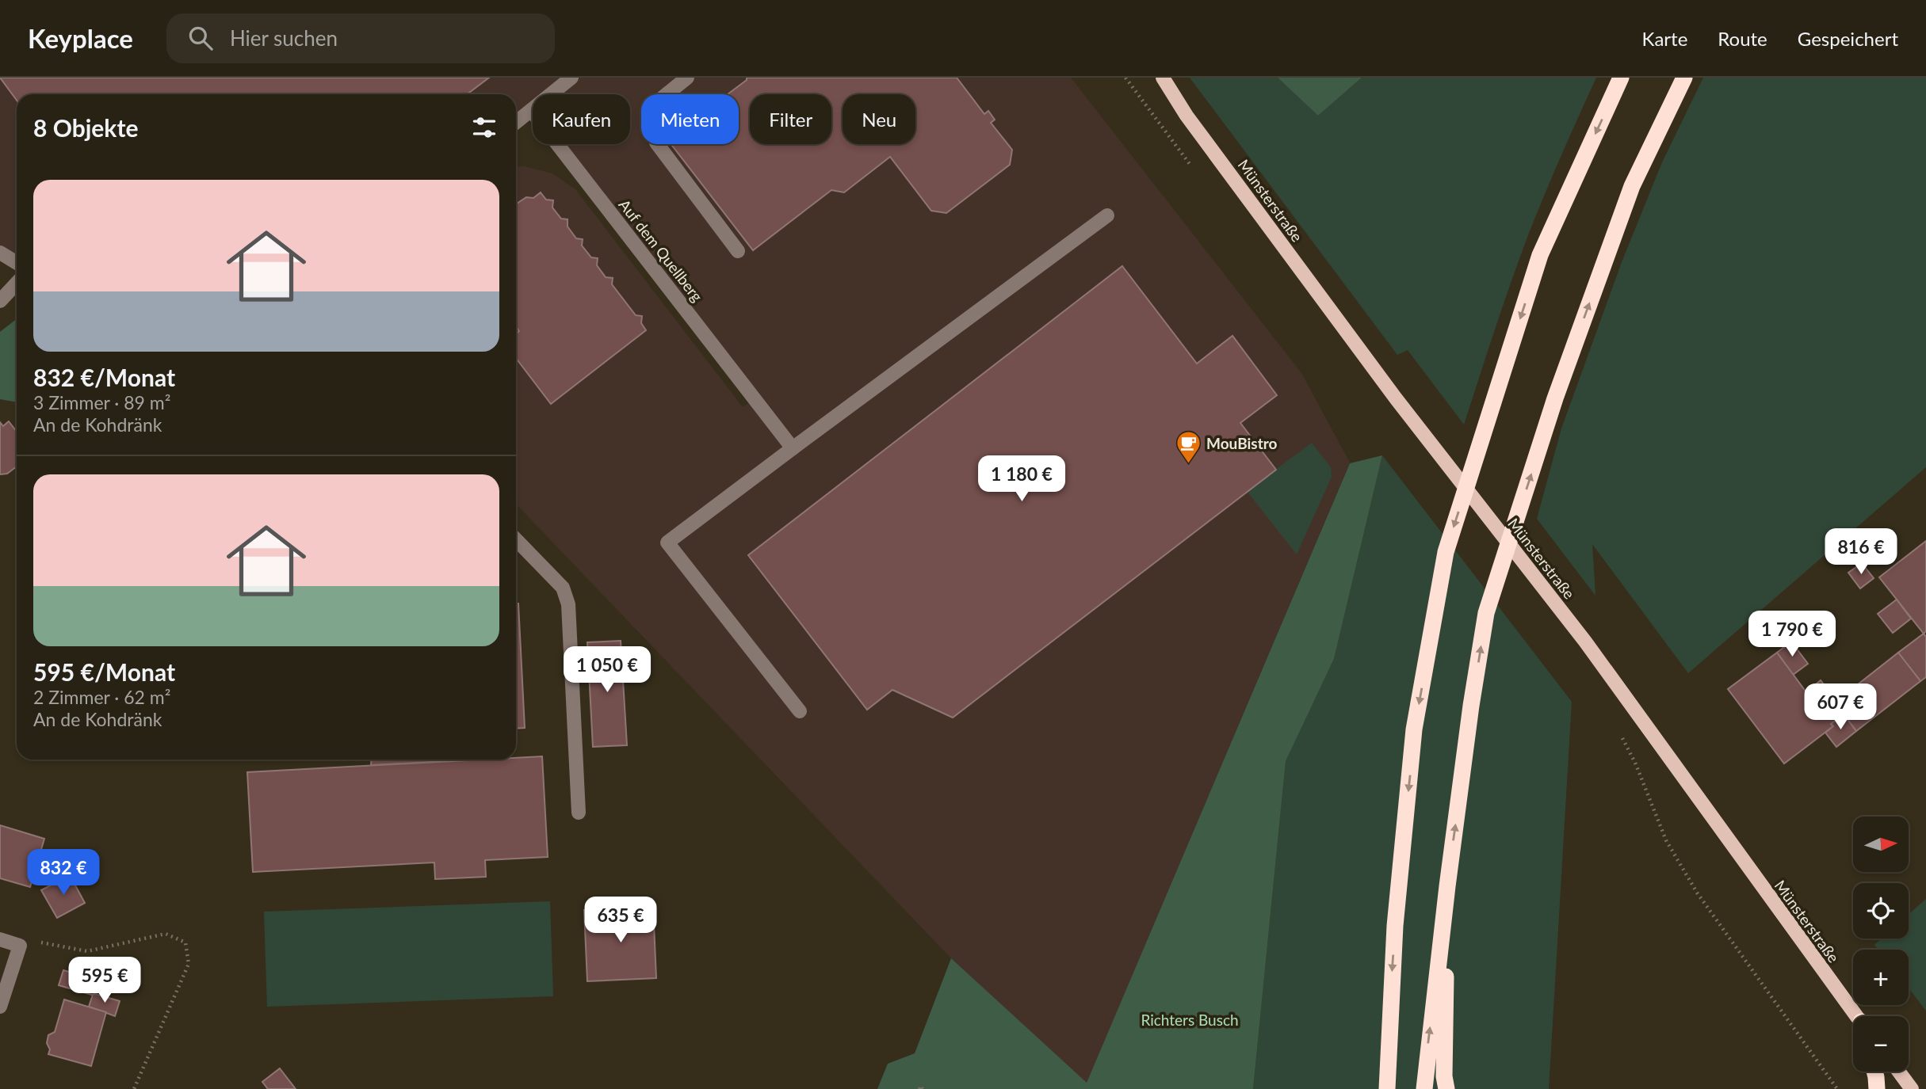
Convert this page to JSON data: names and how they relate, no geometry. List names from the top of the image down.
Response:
{
  "streets": {
    "main road": ["Münsterstraße"],
    "street": ["Auf dem Quellberg"]
  },
  "parks": ["Richters Busch"],
  "places": {
    "cafe": ["MouBistro"]
  },
  "north": "right",
  "page": {
    "header": "Keyplace",
    "search": "Hier suchen",
    "nav": ["Karte", "Route", "Gespeichert"],
    "chip": [
      "Kaufen",
      "Mieten",
      "Filter",
      "Neu"
    ],
    "heading": "8 Objekte",
    "list": [
      {
        "name": "832 €/Monat",
        "note": "3 Zimmer · 89 m² · An de Kohdränk"
      },
      {
        "name": "595 €/Monat",
        "note": "2 Zimmer · 62 m² · An de Kohdränk"
      }
    ],
    "price": [
      "1 180 €",
      "816 €",
      "1 790 €",
      "1 050 €",
      "607 €",
      "832 €",
      "635 €",
      "595 €"
    ],
    "map_buttons": ["+", "−"]
  }
}
